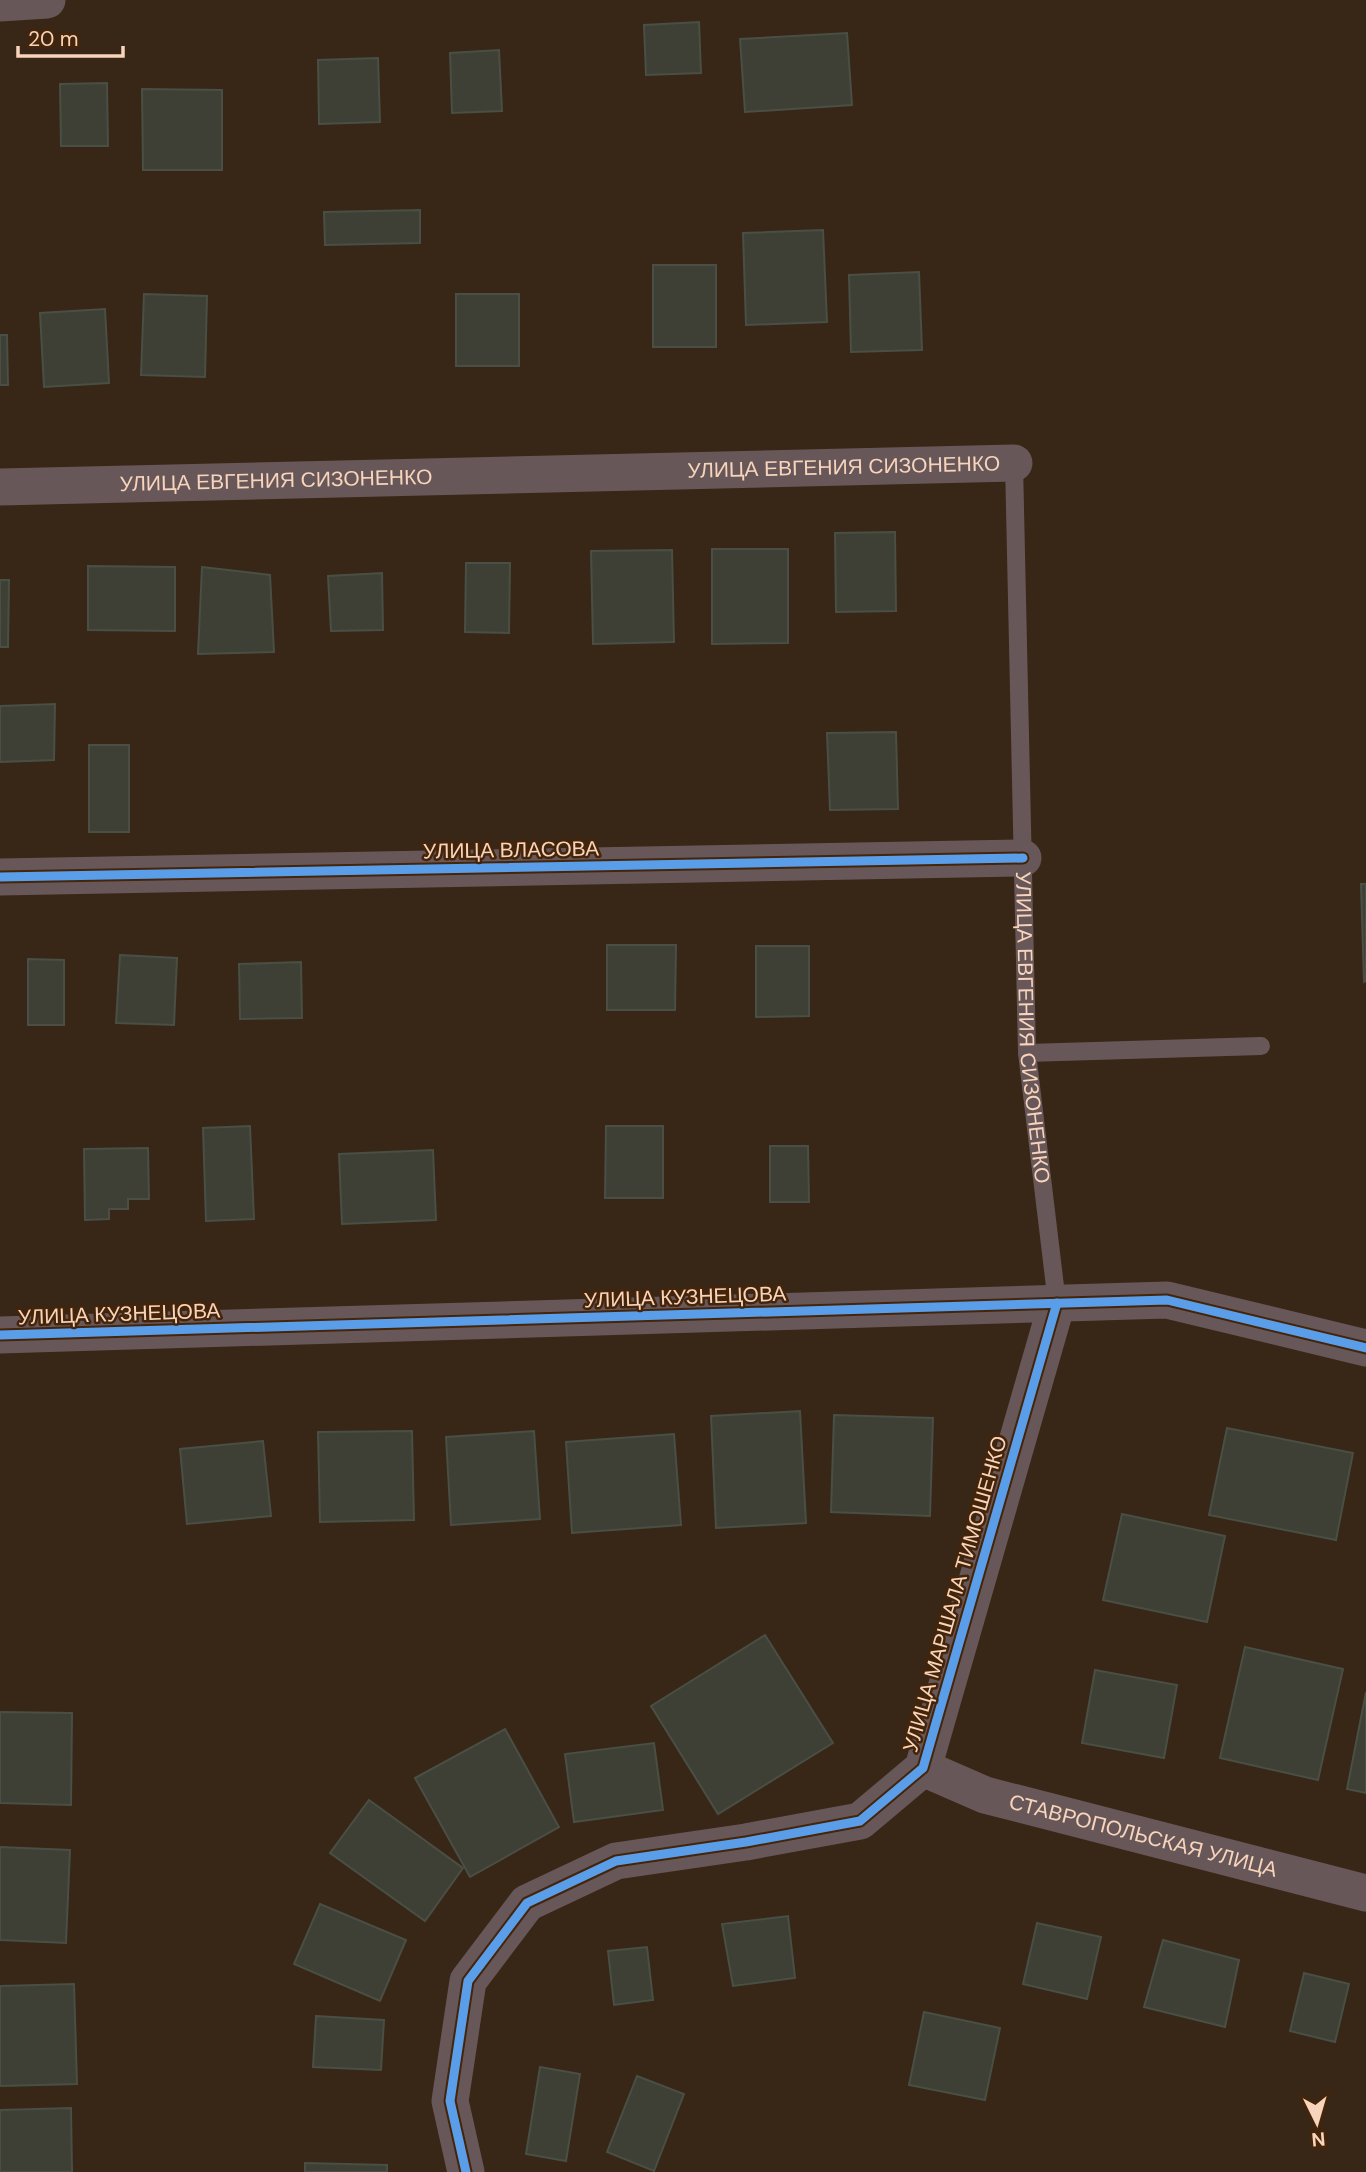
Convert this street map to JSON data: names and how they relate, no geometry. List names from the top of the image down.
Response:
{
  "streets": {
    "street": [
      "УЛИЦА ЕВГЕНИЯ СИЗОНЕНКО",
      "УЛИЦА ВЛАСОВА",
      "УЛИЦА КУЗНЕЦОВА",
      "УЛИЦА МАРШАЛА ТИМОШЕНКО",
      "СТАВРОПОЛЬСКАЯ УЛИЦА"
    ]
  },
  "crossings": [
    ["УЛИЦА ЕВГЕНИЯ СИЗОНЕНКО", "УЛИЦА ВЛАСОВА"],
    ["УЛИЦА ЕВГЕНИЯ СИЗОНЕНКО", "УЛИЦА КУЗНЕЦОВА"],
    ["УЛИЦА ЕВГЕНИЯ СИЗОНЕНКО", "УЛИЦА МАРШАЛА ТИМОШЕНКО"],
    ["УЛИЦА КУЗНЕЦОВА", "УЛИЦА МАРШАЛА ТИМОШЕНКО"],
    ["УЛИЦА МАРШАЛА ТИМОШЕНКО", "СТАВРОПОЛЬСКАЯ УЛИЦА"]
  ],
  "scale_bar": "20 m",
  "north": "bottom"
}
